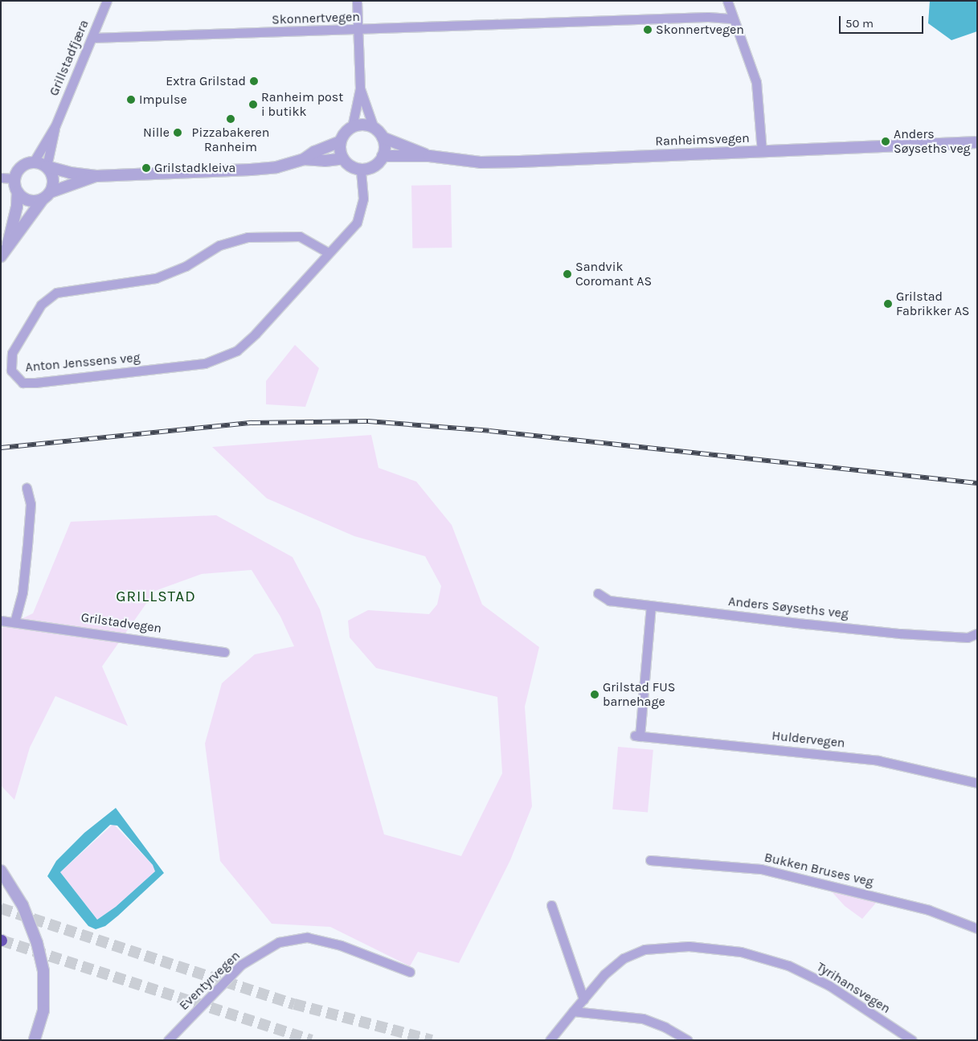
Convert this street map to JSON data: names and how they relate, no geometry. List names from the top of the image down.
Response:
{
  "streets": {
    "street": [
      "Skonnertvegen",
      "Grillstadfjæra",
      "Ranheimsvegen",
      "Anton Jenssens veg",
      "Anders Søyseths veg",
      "Grilstadvegen",
      "Huldervegen",
      "Bukken Bruses veg",
      "Eventyrvegen",
      "Tyrihansvegen"
    ]
  },
  "crossings": [
    ["Skonnertvegen", "Grillstadfjæra"],
    ["Ranheimsvegen", "Anton Jenssens veg"],
    ["Anders Søyseths veg", "Huldervegen"]
  ],
  "districts": ["GRILLSTAD"],
  "places": [
    "Skonnertvegen",
    "Extra Grilstad",
    "Impulse",
    "Ranheim post i butikk",
    "Pizzabakeren Ranheim",
    "Nille",
    "Anders Søyseths veg",
    "Grilstadkleiva",
    "Sandvik Coromant AS",
    "Grilstad Fabrikker AS",
    "Grilstad FUS barnehage"
  ],
  "scale_bar": "50 m"
}
